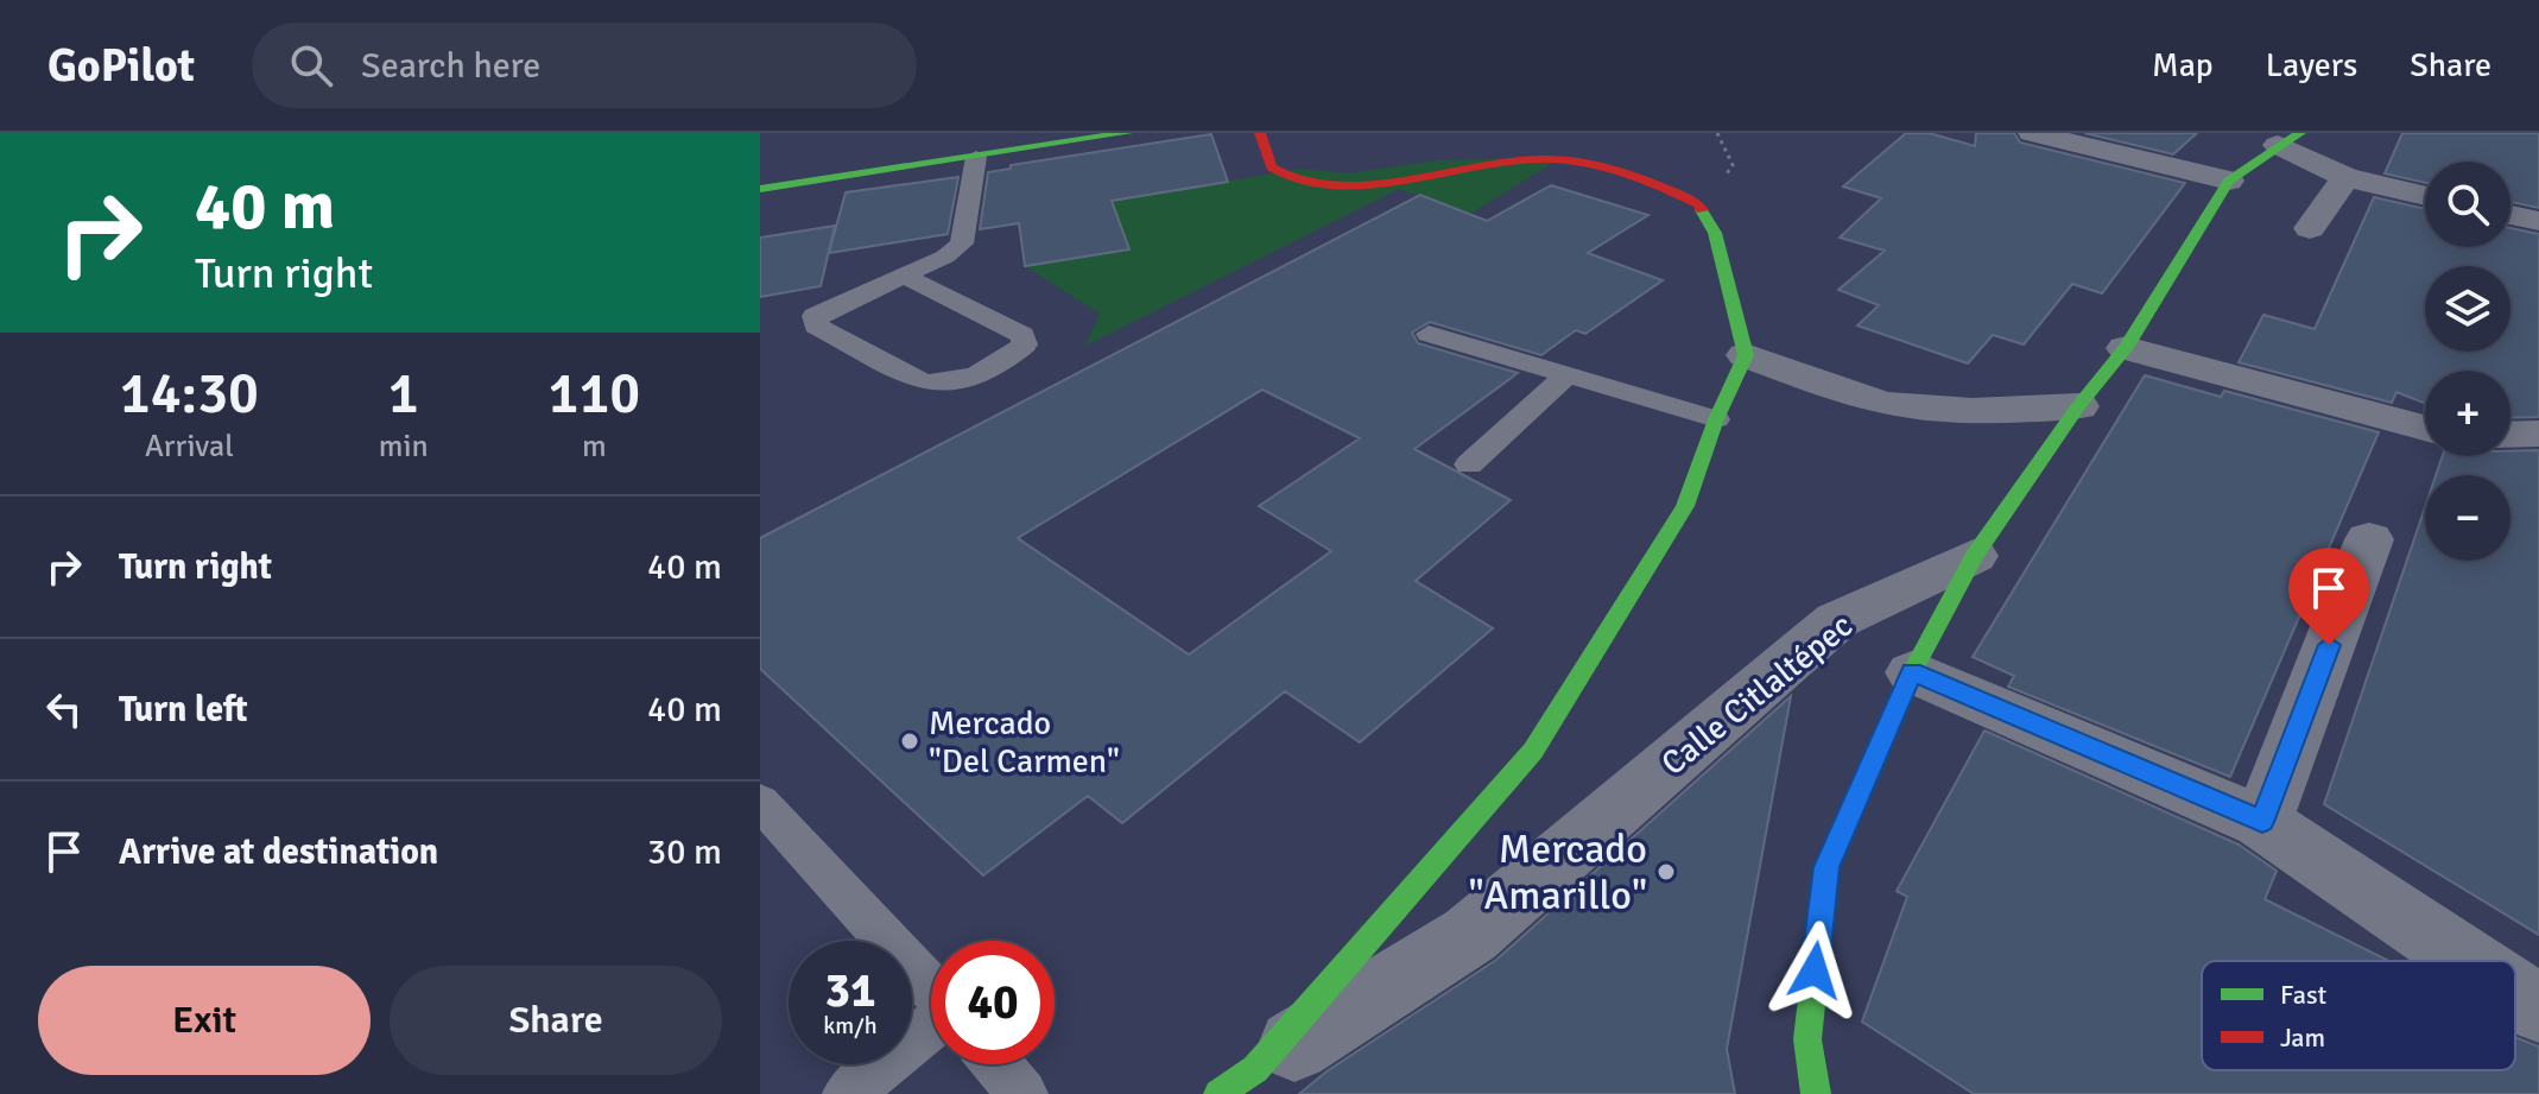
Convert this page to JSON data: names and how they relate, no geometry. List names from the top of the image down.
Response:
{
  "streets": {
    "street": ["Calle Citlaltépec"]
  },
  "places": ["Mercado \"Del Carmen\"", "Mercado \"Amarillo\""],
  "legend": ["Fast", "Jam"],
  "page": {
    "header": "GoPilot",
    "search": "Search here",
    "nav": ["Map", "Layers", "Share"],
    "turn": ["40 m", "Turn right"],
    "map_buttons": ["+", "−"],
    "eta": [
      "14:30",
      "Arrival",
      "1",
      "min",
      "110",
      "m"
    ],
    "list": [
      {
        "name": "Turn right",
        "value": "40 m"
      },
      {
        "name": "Turn left",
        "value": "40 m"
      },
      {
        "name": "Arrive at destination",
        "value": "30 m"
      }
    ],
    "speed": "31 km/h",
    "limit": "40",
    "buttons": ["Exit", "Share"]
  }
}
